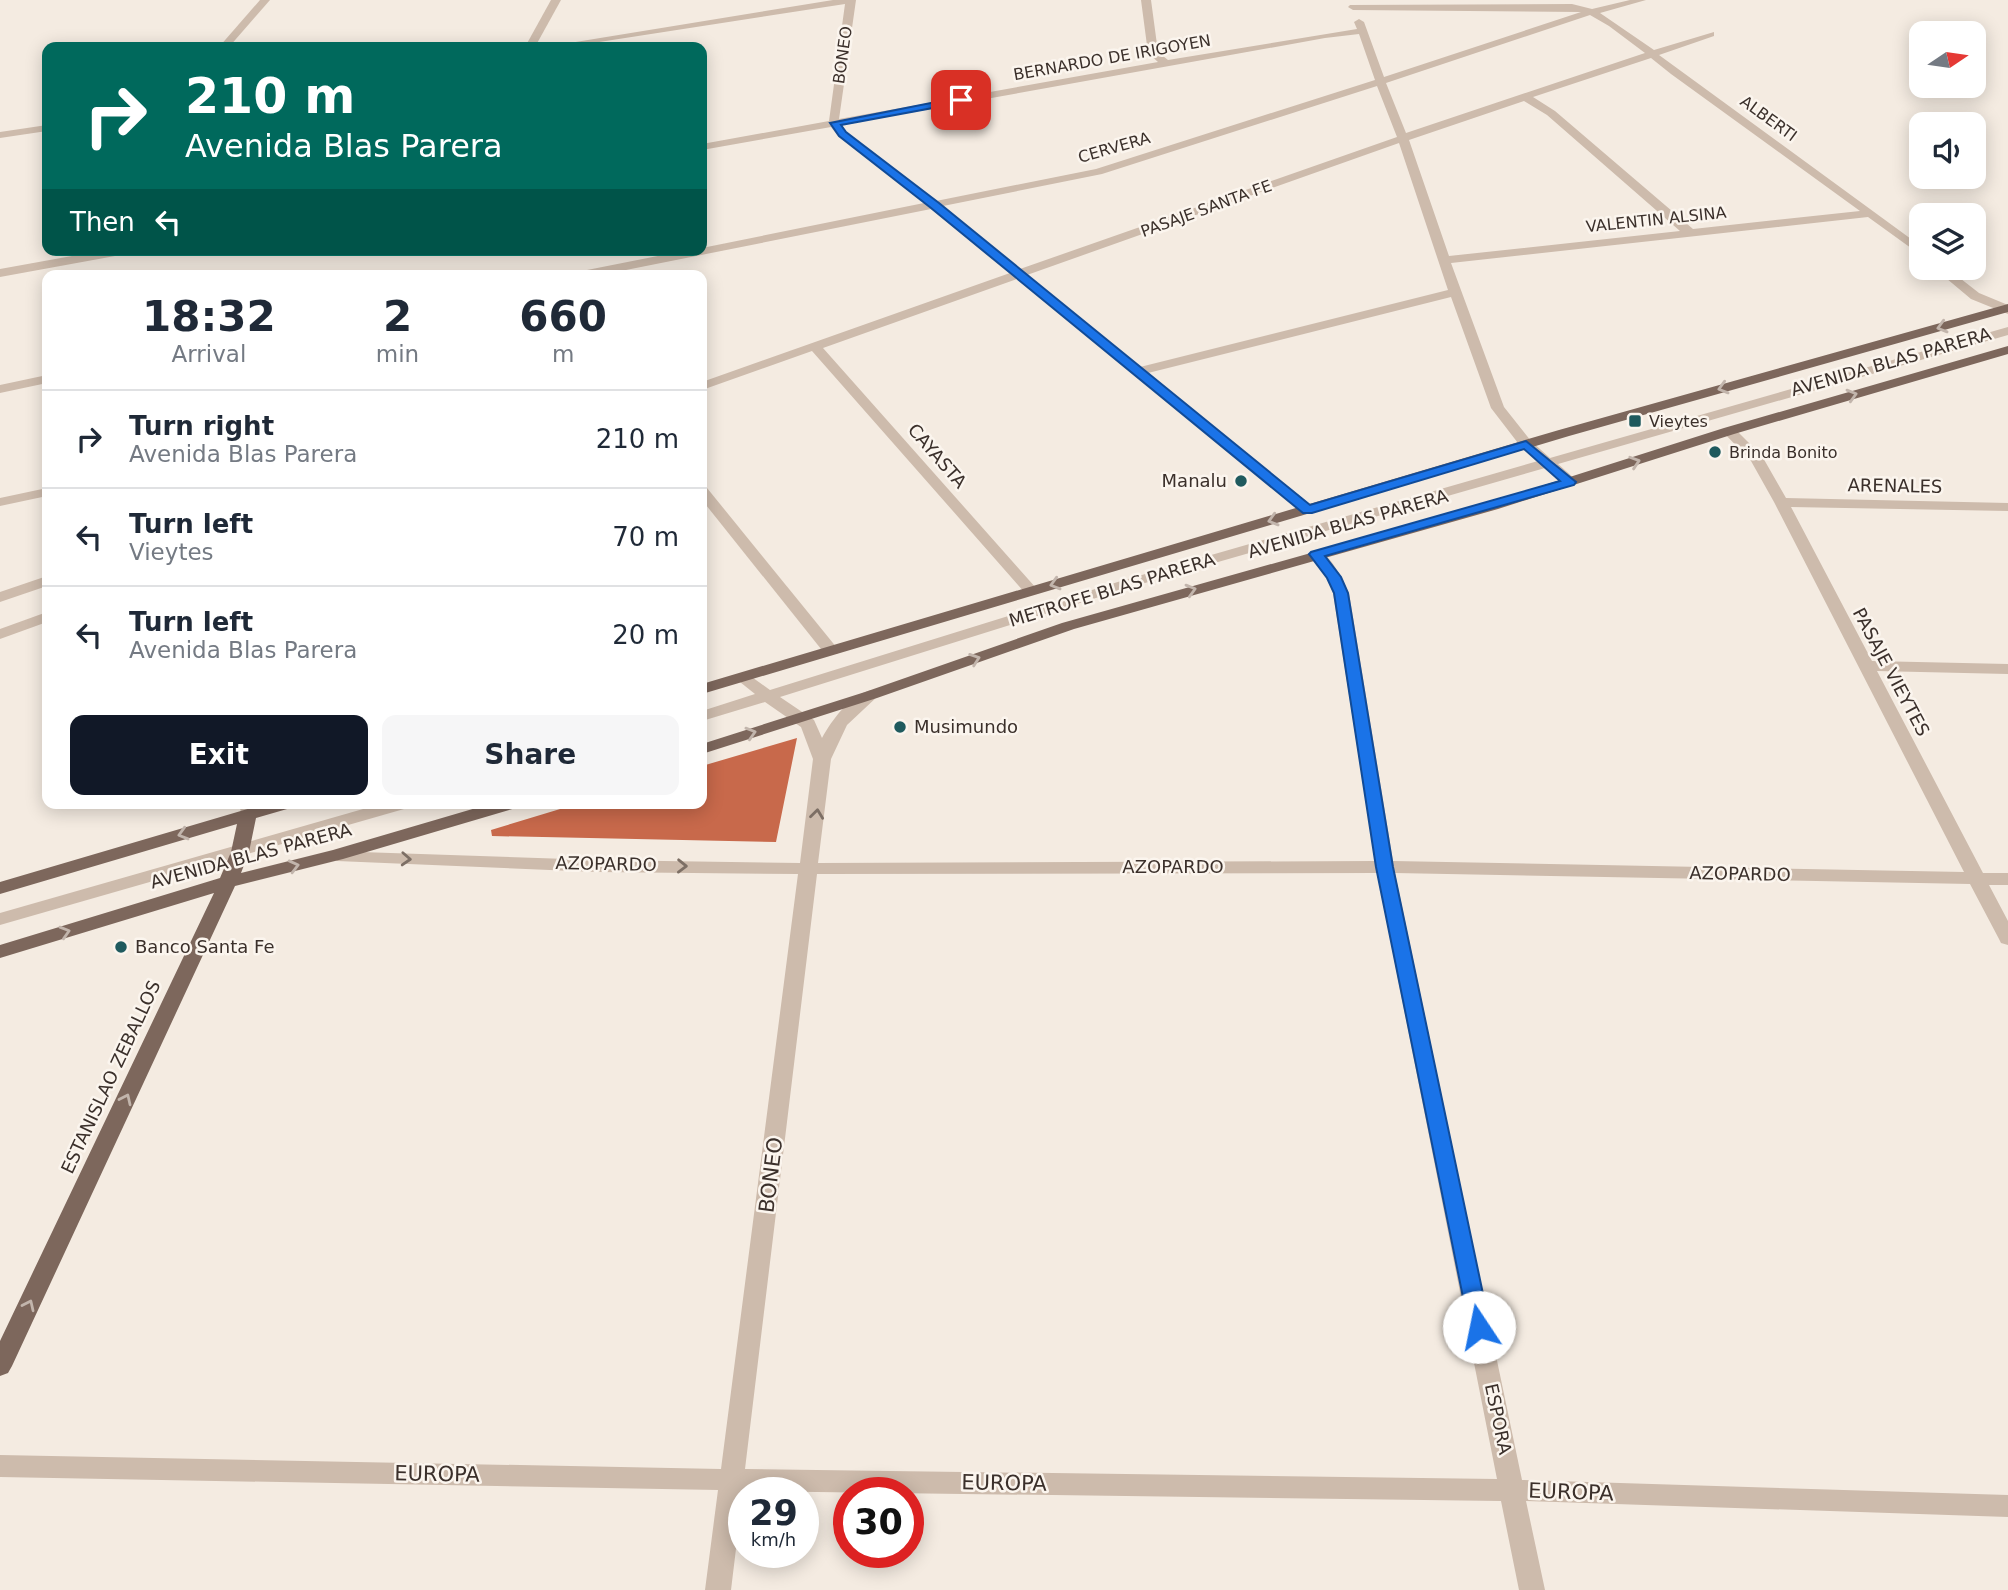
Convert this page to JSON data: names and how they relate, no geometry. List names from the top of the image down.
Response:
{
  "streets": {
    "main road": ["AVENIDA BLAS PARERA", "ESTANISLAO ZEBALLOS"],
    "street": [
      "BONEO",
      "BERNARDO DE IRIGOYEN",
      "ALBERTI",
      "CERVERA",
      "PASAJE SANTA FE",
      "VALENTIN ALSINA",
      "CAYASTA",
      "ARENALES",
      "METROFE BLAS PARERA",
      "PASAJE VIEYTES",
      "AZOPARDO",
      "ESPORA",
      "EUROPA"
    ]
  },
  "crossings": [
    ["BONEO", "BERNARDO DE IRIGOYEN"],
    ["BONEO", "AVENIDA BLAS PARERA"],
    ["BONEO", "METROFE BLAS PARERA"],
    ["BONEO", "AZOPARDO"],
    ["ALBERTI", "CERVERA"],
    ["ALBERTI", "PASAJE SANTA FE"],
    ["ALBERTI", "VALENTIN ALSINA"],
    ["PASAJE SANTA FE", "CAYASTA"],
    ["AVENIDA BLAS PARERA", "CAYASTA"],
    ["AVENIDA BLAS PARERA", "PASAJE VIEYTES"],
    ["AVENIDA BLAS PARERA", "AZOPARDO"],
    ["AVENIDA BLAS PARERA", "ESTANISLAO ZEBALLOS"],
    ["AVENIDA BLAS PARERA", "ESPORA"],
    ["ARENALES", "PASAJE VIEYTES"],
    ["PASAJE VIEYTES", "AZOPARDO"],
    ["AZOPARDO", "ESPORA"],
    ["ESPORA", "EUROPA"]
  ],
  "one_way": ["ESTANISLAO ZEBALLOS"],
  "places": {
    "transit": ["Vieytes"],
    "other": [
      "Brinda Bonito",
      "Manalu",
      "Musimundo",
      "Banco Santa Fe"
    ]
  },
  "north": "right",
  "page": {
    "turn": ["210 m", "Avenida Blas Parera"],
    "then": "Then",
    "eta": [
      "18:32",
      "Arrival",
      "2",
      "min",
      "660",
      "m"
    ],
    "list": [
      {
        "name": "Turn right",
        "note": "Avenida Blas Parera",
        "value": "210 m"
      },
      {
        "name": "Turn left",
        "note": "Vieytes",
        "value": "70 m"
      },
      {
        "name": "Turn left",
        "note": "Avenida Blas Parera",
        "value": "20 m"
      }
    ],
    "buttons": ["Exit", "Share"],
    "speed": "29 km/h",
    "limit": "30"
  }
}
